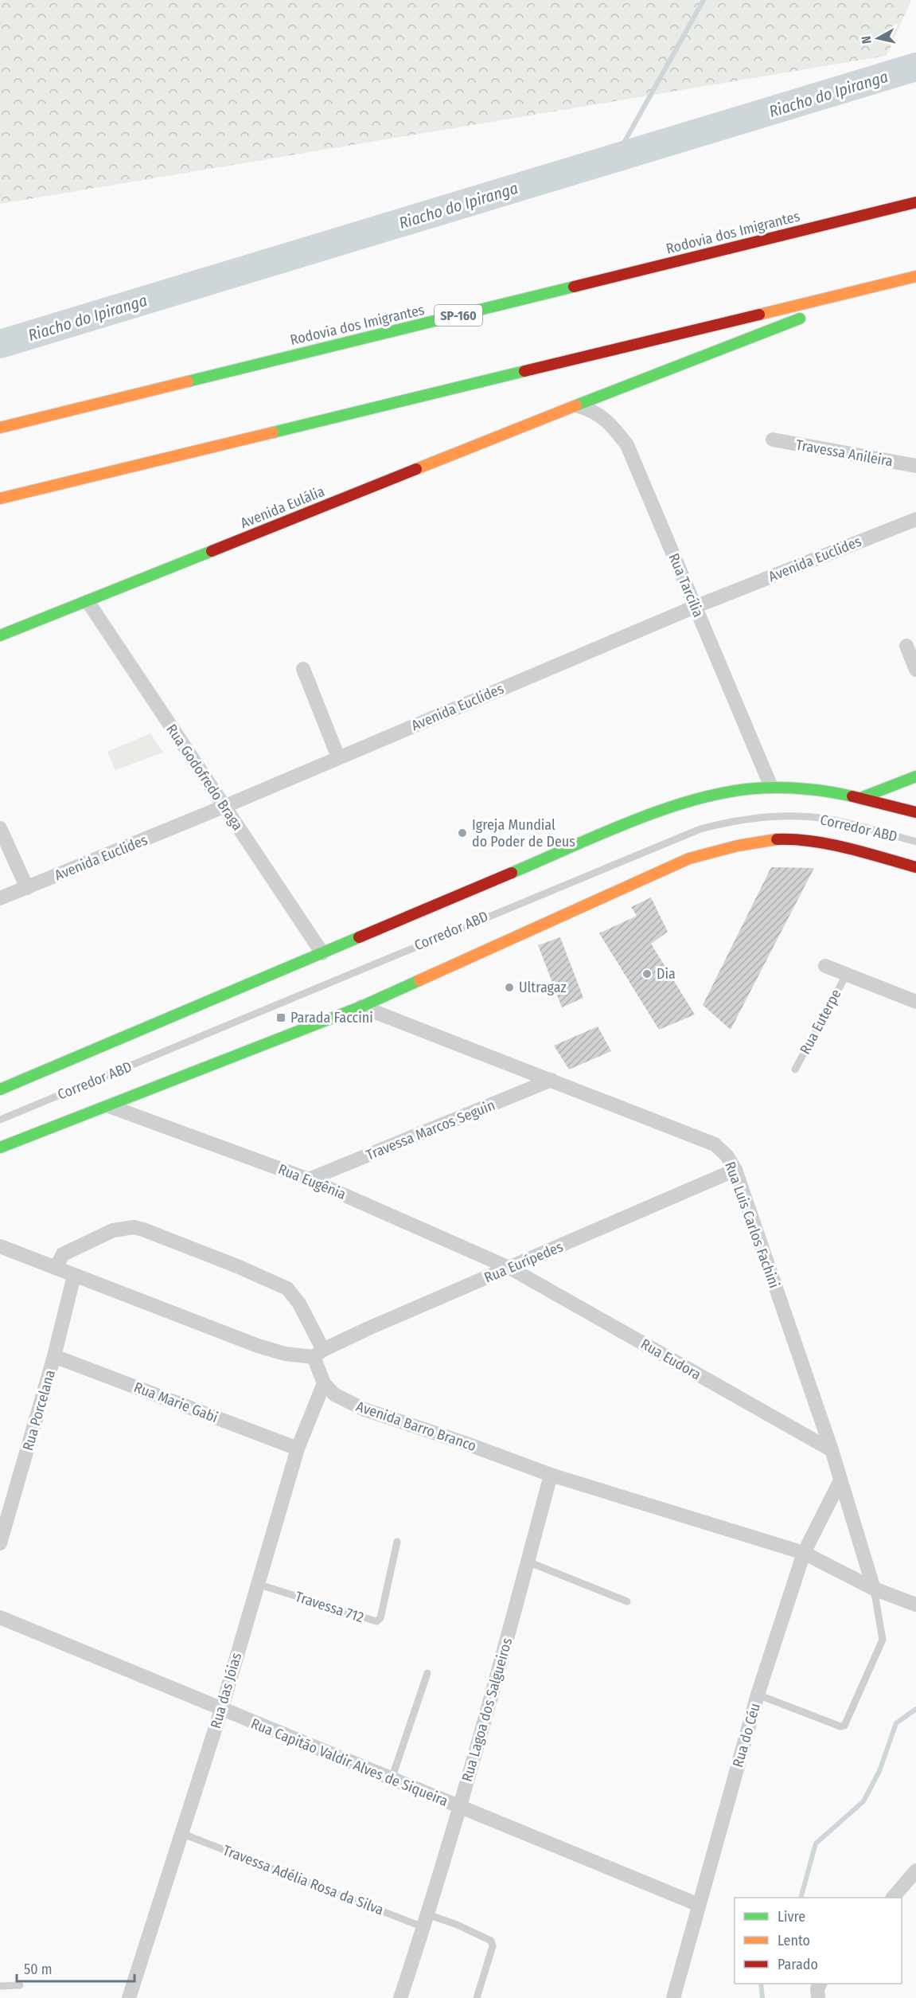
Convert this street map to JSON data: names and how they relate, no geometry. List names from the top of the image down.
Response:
{
  "streets": {
    "main road": ["Rodovia dos Imigrantes", "SP-160", "Avenida Eulália"],
    "street": [
      "Travessa Anileira",
      "Avenida Euclides",
      "Rua Tarcília",
      "Rua Godofredo Braga",
      "Rua Euterpe",
      "Travessa Marcos Seguin",
      "Rua Eugênia",
      "Rua Luis Carlos Fachini",
      "Rua Eurípedes",
      "Rua Eudora",
      "Rua Marie Gabi",
      "Rua Porcelana",
      "Avenida Barro Branco",
      "Rua das Jóias",
      "Rua Lagoa dos Salgueiros",
      "Rua do Céu",
      "Rua Capitão Valdir Alves de Siqueira"
    ],
    "lane": ["Corredor ABD", "Travessa 712", "Travessa Adélia Rosa da Silva"]
  },
  "crossings": [
    ["Avenida Eulália", "Rua Tarcília"],
    ["Avenida Eulália", "Rua Godofredo Braga"],
    ["Avenida Euclides", "Rua Tarcília"],
    ["Avenida Euclides", "Rua Godofredo Braga"],
    ["Travessa Marcos Seguin", "Rua Eugênia"],
    ["Travessa Marcos Seguin", "Rua Luis Carlos Fachini"],
    ["Rua Eugênia", "Rua Eurípedes"],
    ["Rua Eugênia", "Rua Eudora"],
    ["Rua Luis Carlos Fachini", "Rua Eurípedes"],
    ["Rua Luis Carlos Fachini", "Rua Eudora"],
    ["Rua Luis Carlos Fachini", "Avenida Barro Branco"],
    ["Rua Luis Carlos Fachini", "Rua do Céu"],
    ["Rua Eurípedes", "Rua Eudora"],
    ["Rua Eurípedes", "Avenida Barro Branco"],
    ["Rua Marie Gabi", "Rua Porcelana"],
    ["Rua Marie Gabi", "Rua das Jóias"],
    ["Avenida Barro Branco", "Rua das Jóias"],
    ["Avenida Barro Branco", "Rua Lagoa dos Salgueiros"],
    ["Avenida Barro Branco", "Rua do Céu"],
    ["Travessa 712", "Rua das Jóias"],
    ["Rua das Jóias", "Rua Capitão Valdir Alves de Siqueira"],
    ["Rua das Jóias", "Travessa Adélia Rosa da Silva"],
    ["Rua Lagoa dos Salgueiros", "Rua Capitão Valdir Alves de Siqueira"],
    ["Rua Lagoa dos Salgueiros", "Travessa Adélia Rosa da Silva"],
    ["Rua do Céu", "Rua Capitão Valdir Alves de Siqueira"]
  ],
  "water": ["Riacho do Ipiranga"],
  "places": {
    "other": ["Igreja Mundial do Poder de Deus", "Dia", "Ultragaz"],
    "transit": ["Parada Faccini"]
  },
  "legend": ["Livre", "Lento", "Parado"],
  "scale_bar": "50 m",
  "north": "left"
}
